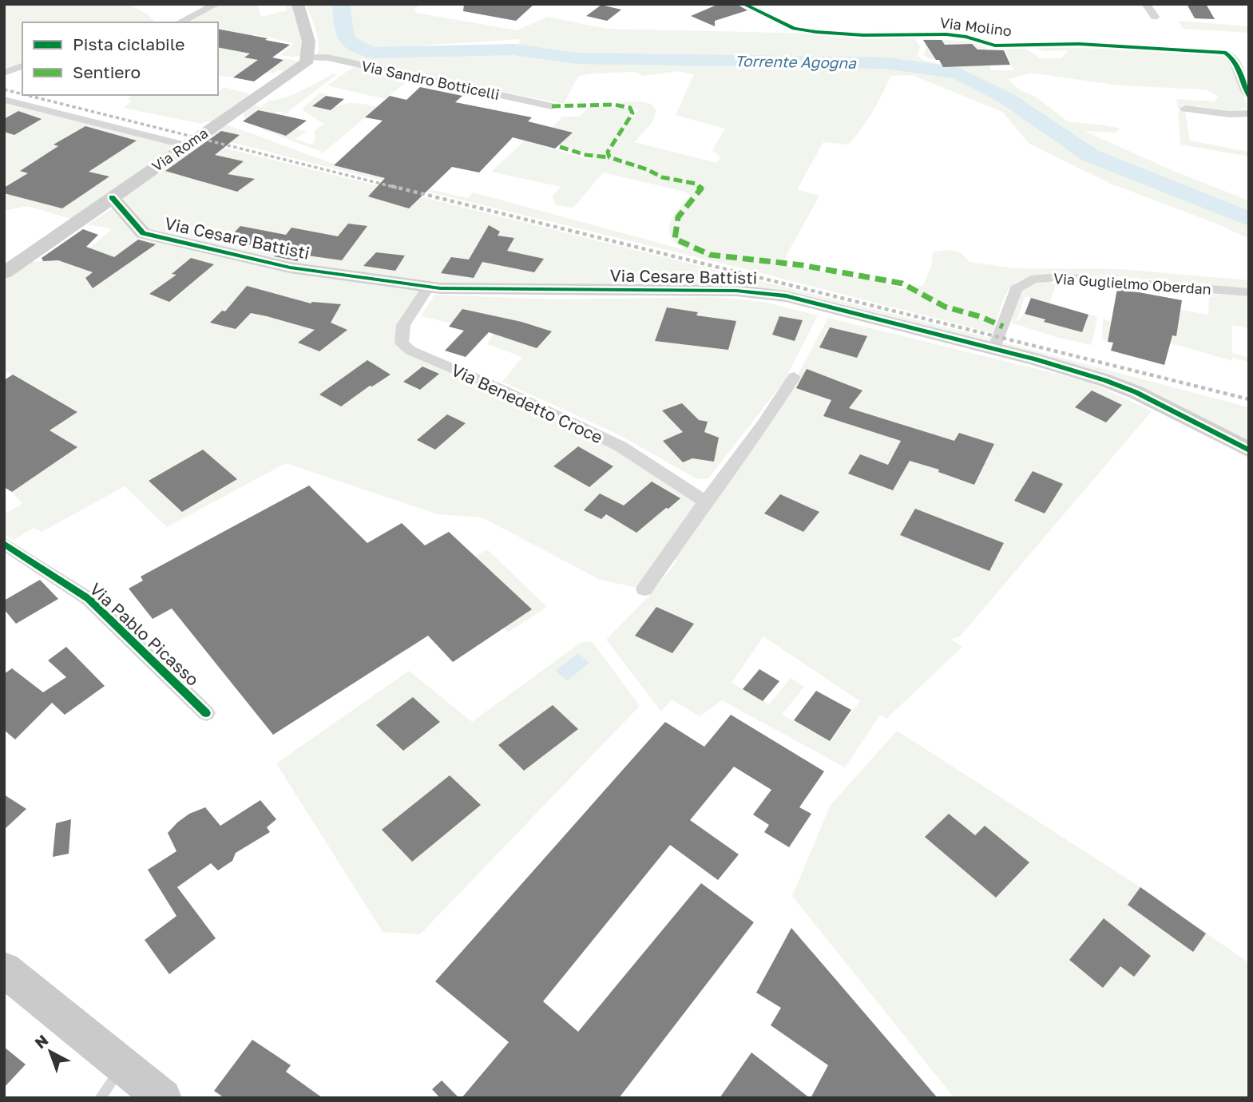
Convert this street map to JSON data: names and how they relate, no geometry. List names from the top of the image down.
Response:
{
  "streets": {
    "street": [
      "Via Molino",
      "Via Sandro Botticelli",
      "Via Roma",
      "Via Cesare Battisti",
      "Via Guglielmo Oberdan",
      "Via Benedetto Croce",
      "Via Pablo Picasso"
    ]
  },
  "crossings": [
    ["Via Sandro Botticelli", "Via Roma"],
    ["Via Roma", "Via Cesare Battisti"],
    ["Via Cesare Battisti", "Via Guglielmo Oberdan"],
    ["Via Cesare Battisti", "Via Benedetto Croce"]
  ],
  "water": ["Torrente Agogna"],
  "legend": ["Pista ciclabile", "Sentiero"],
  "north": "top left"
}
